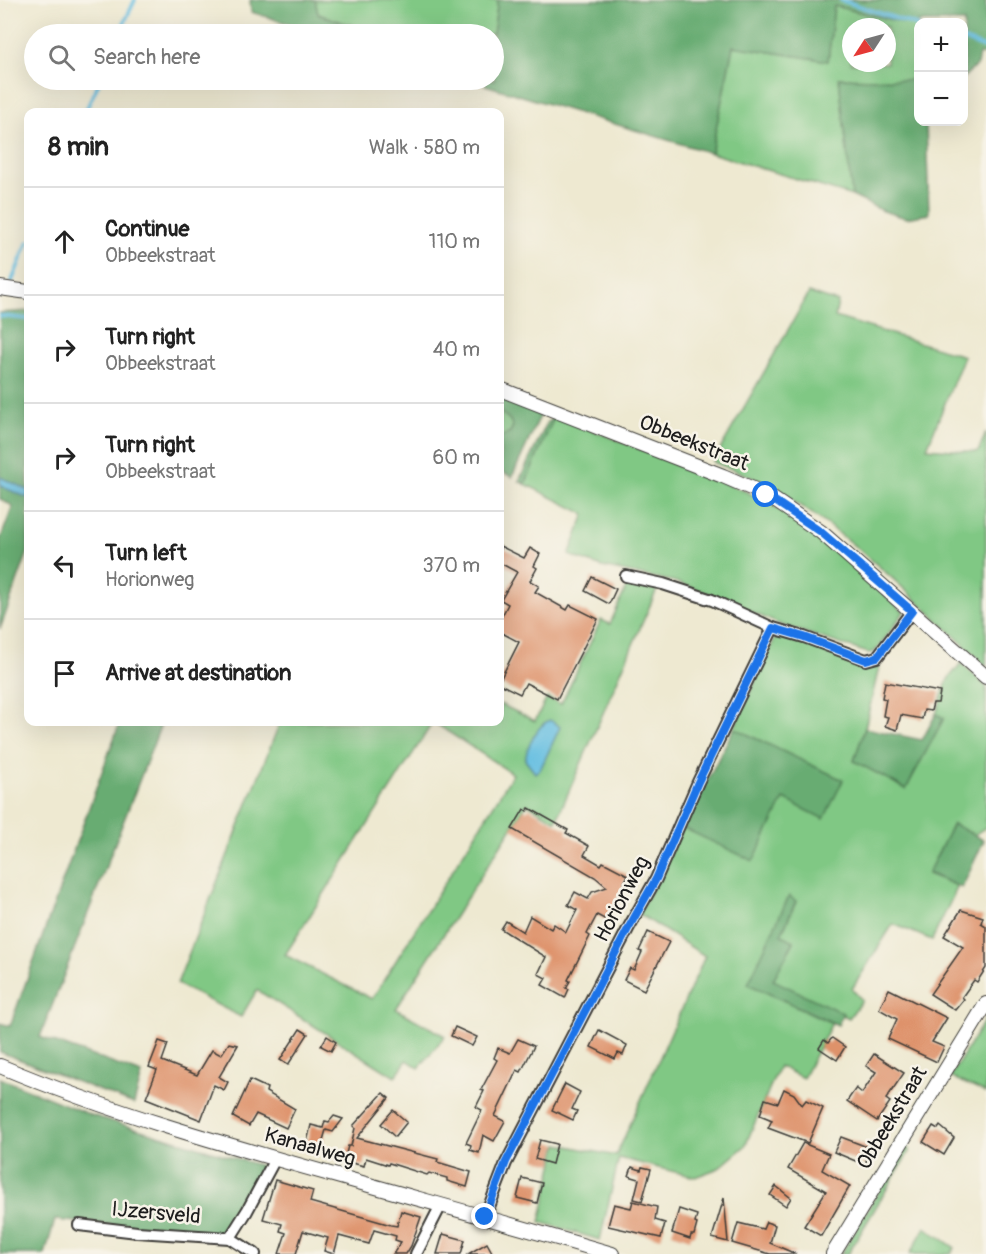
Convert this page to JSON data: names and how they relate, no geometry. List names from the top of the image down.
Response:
{
  "streets": {
    "street": [
      "Obbeekstraat",
      "Horionweg",
      "Kanaalweg",
      "IJzersveld"
    ]
  },
  "crossings": [
    ["Horionweg", "Kanaalweg"]
  ],
  "north": "bottom left",
  "page": {
    "map_buttons": ["+", "−"],
    "search": "Search here",
    "heading": ["8 min", "Walk · 580 m"],
    "list": [
      ["Continue", "Obbeekstraat", "110 m"],
      ["Turn right", "Obbeekstraat", "40 m"],
      ["Turn right", "Obbeekstraat", "60 m"],
      ["Turn left", "Horionweg", "370 m"],
      "Arrive at destination"
    ]
  }
}
